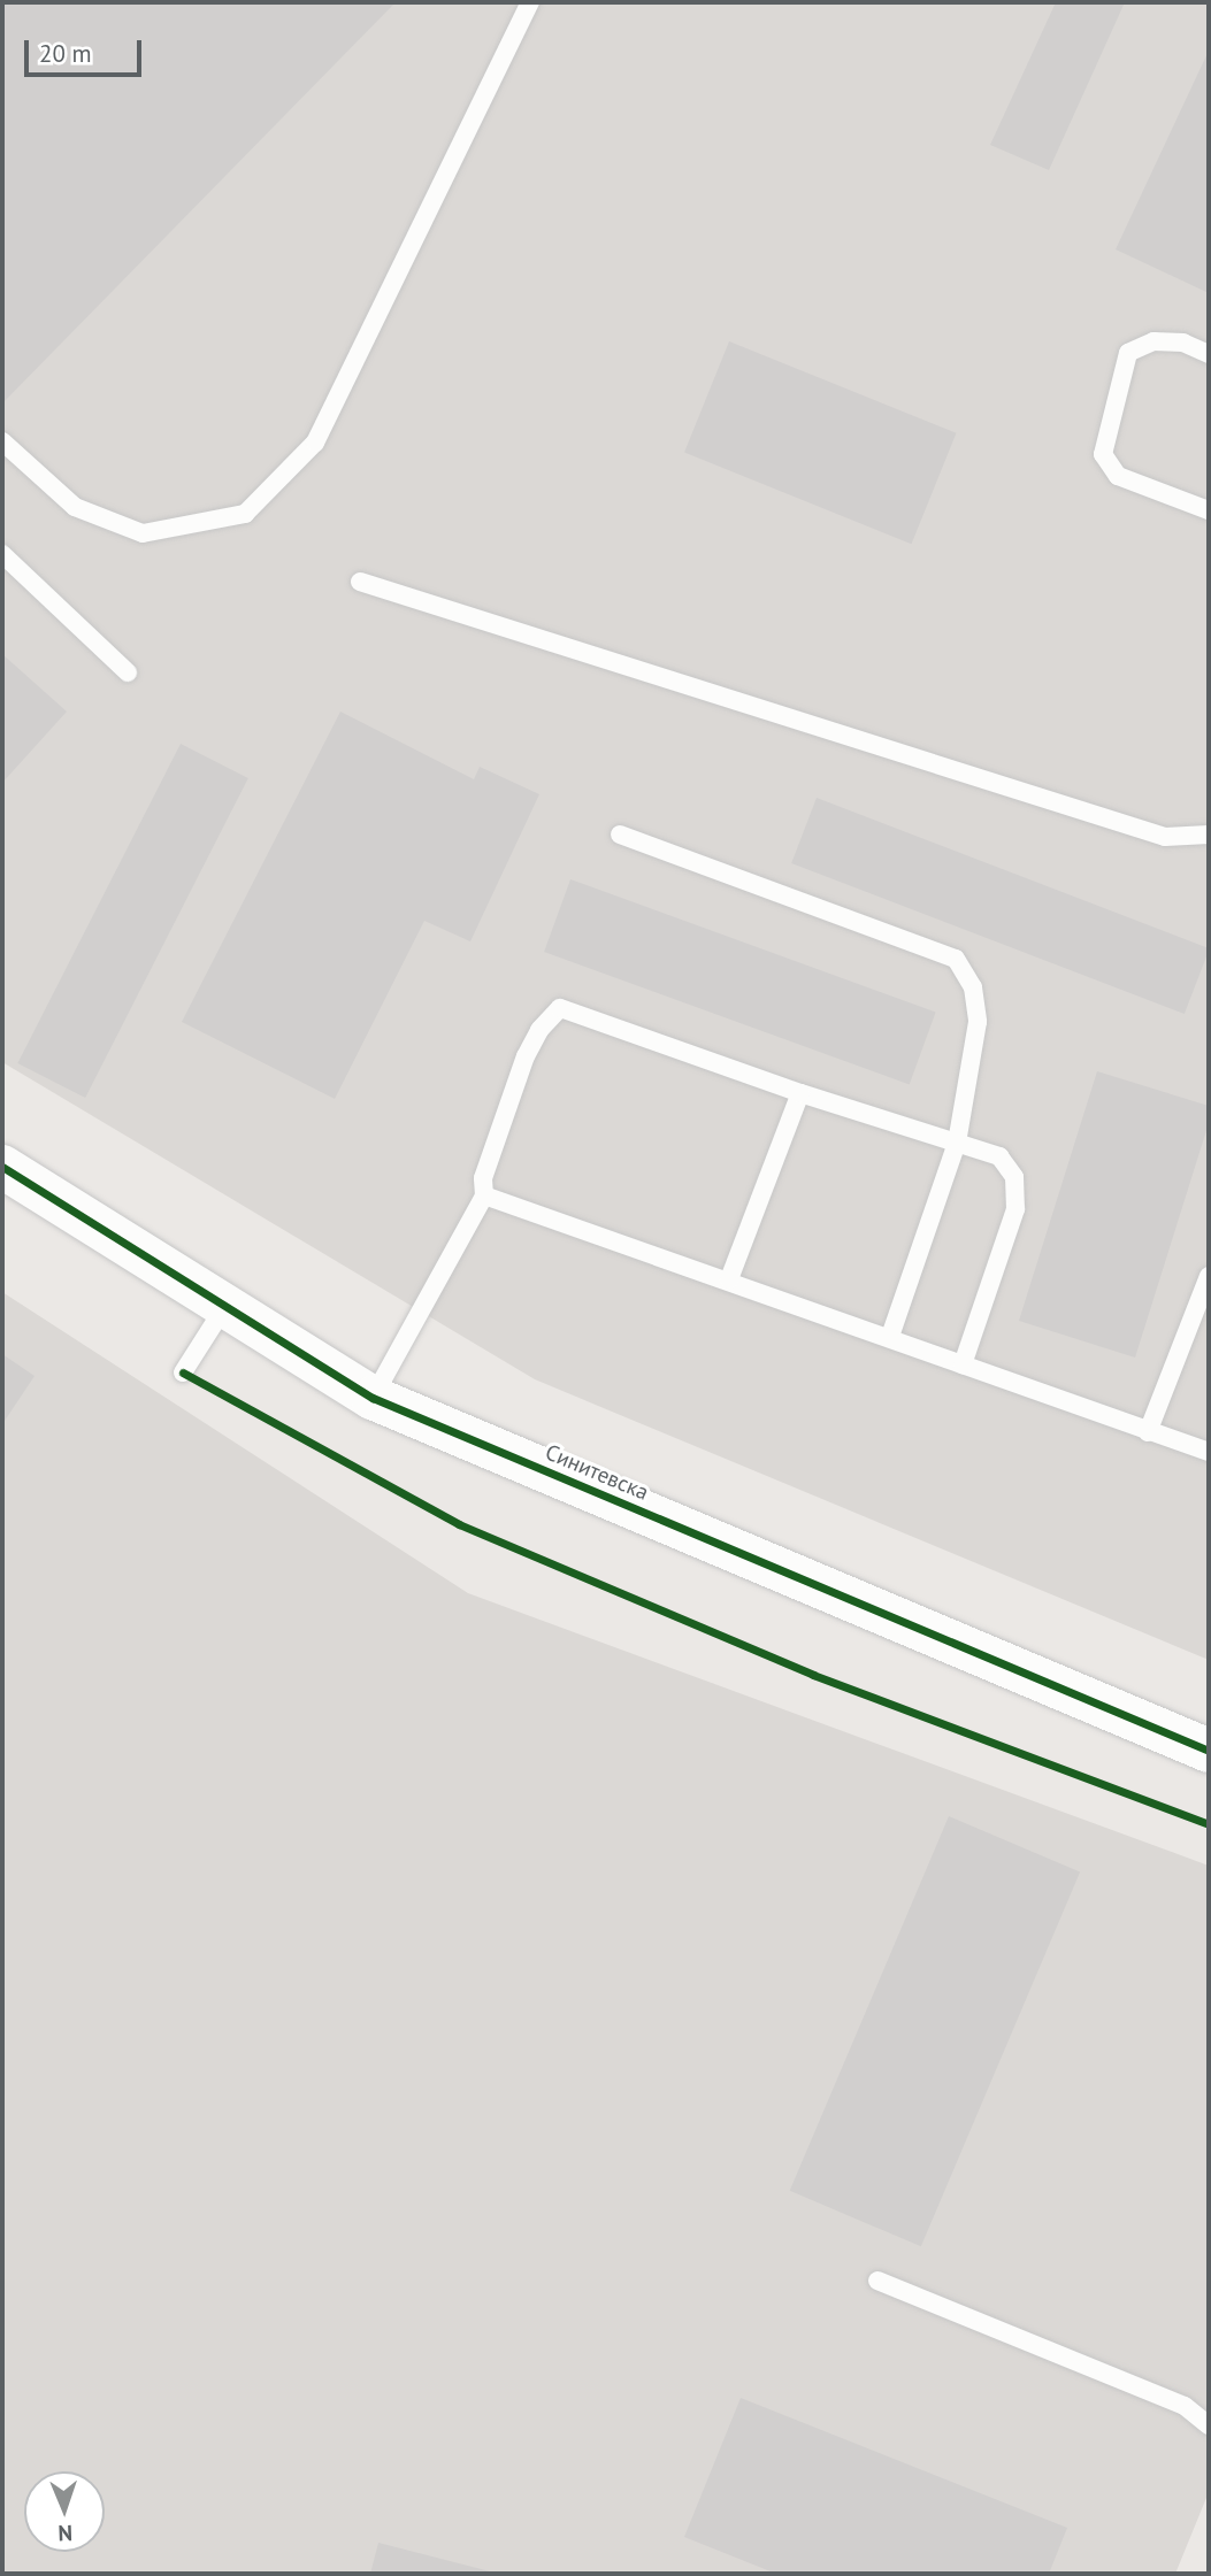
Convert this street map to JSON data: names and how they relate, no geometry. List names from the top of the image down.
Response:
{
  "streets": {
    "street": ["Синитевска"]
  },
  "scale_bar": "20 m",
  "north": "bottom"
}
